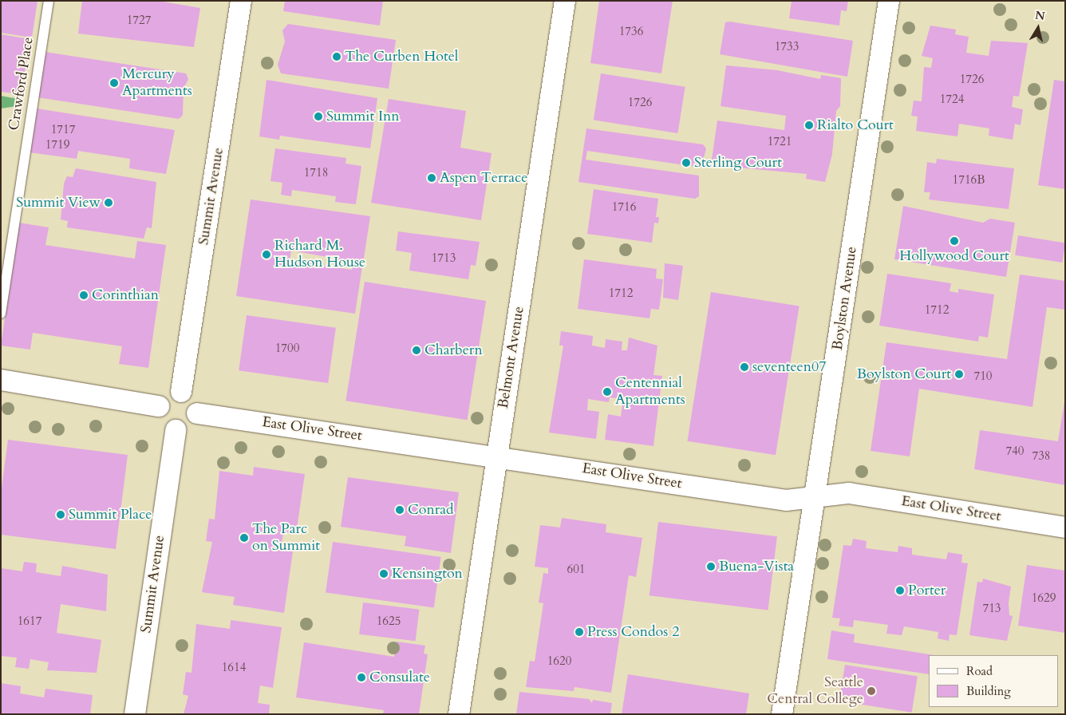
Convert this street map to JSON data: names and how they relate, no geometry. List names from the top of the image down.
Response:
{
  "streets": {
    "street": [
      "Summit Avenue",
      "Boylston Avenue",
      "Belmont Avenue",
      "East Olive Street"
    ],
    "lane": ["Crawford Place"]
  },
  "crossings": [
    ["Summit Avenue", "East Olive Street"],
    ["Boylston Avenue", "East Olive Street"],
    ["Belmont Avenue", "East Olive Street"]
  ],
  "places": [
    "The Curben Hotel",
    "Mercury Apartments",
    "Summit Inn",
    "Rialto Court",
    "Sterling Court",
    "Aspen Terrace",
    "Summit View",
    "Hollywood Court",
    "Richard M. Hudson House",
    "Corinthian",
    "Charbern",
    "seventeen07",
    "Boylston Court",
    "Centennial Apartments",
    "Conrad",
    "Summit Place",
    "The Parc on Summit",
    "Buena-Vista",
    "Kensington",
    "Porter",
    "Press Condos 2",
    "Consulate",
    "Seattle Central College"
  ],
  "house_numbers": [
    "1727",
    "1736",
    "1733",
    "1726",
    "1724",
    "1726",
    "1717",
    "1721",
    "1719",
    "1718",
    "1716B",
    "1716",
    "1713",
    "1712",
    "1712",
    "1700",
    "710",
    "740",
    "738",
    "601",
    "1629",
    "713",
    "1617",
    "1625",
    "1620",
    "1614"
  ],
  "legend": ["Road", "Building"],
  "north": "top"
}
